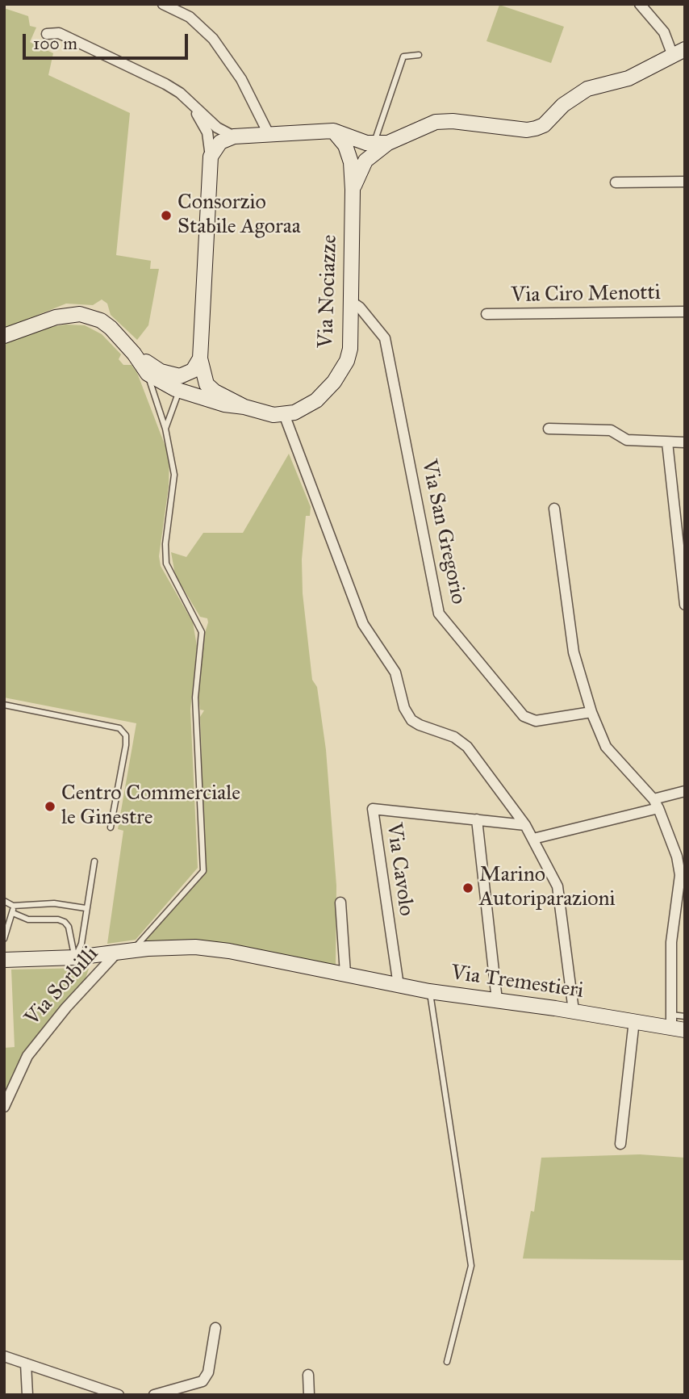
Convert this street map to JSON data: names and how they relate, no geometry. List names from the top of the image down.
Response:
{
  "streets": {
    "street": [
      "Via Nociazze",
      "Via Ciro Menotti",
      "Via San Gregorio",
      "Via Cavolo",
      "Via Tremestieri",
      "Via Sorbilli"
    ]
  },
  "crossings": [
    ["Via Nociazze", "Via San Gregorio"],
    ["Via Cavolo", "Via Tremestieri"],
    ["Via Tremestieri", "Via Sorbilli"]
  ],
  "places": ["Consorzio Stabile Agoraa", "Centro Commerciale le Ginestre", "Marino Autoriparazioni"],
  "scale_bar": "100 m"
}
